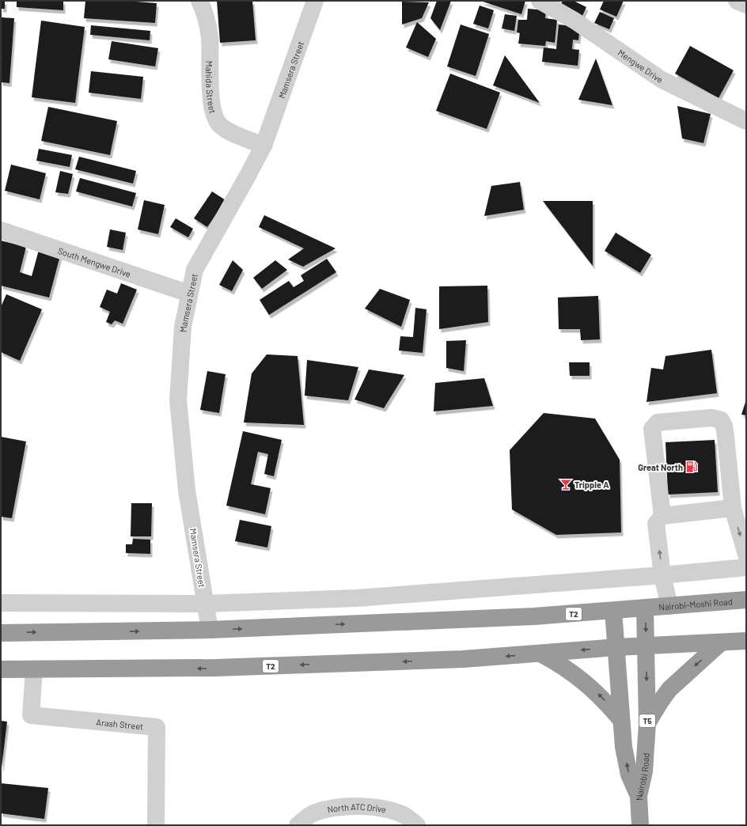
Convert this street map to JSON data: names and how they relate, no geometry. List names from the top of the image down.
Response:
{
  "streets": {
    "highway": [
      "Nairobi-Moshi Road",
      "T2",
      "T5",
      "Nairobi Road"
    ],
    "street": [
      "Mengwe Drive",
      "Mamsera Street",
      "Mahida Street",
      "South Mengwe Drive",
      "Arash Street",
      "North ATC Drive"
    ]
  },
  "crossings": [
    ["Mamsera Street", "Mahida Street"],
    ["Mamsera Street", "South Mengwe Drive"],
    ["Mamsera Street", "T2"],
    ["Nairobi-Moshi Road", "T2"],
    ["Nairobi-Moshi Road", "Nairobi Road"],
    ["T2", "Arash Street"],
    ["T2", "Nairobi Road"],
    ["T5", "Nairobi Road"]
  ],
  "places": {
    "fuel station": ["Great North"],
    "bar": ["Tripple A"]
  }
}
